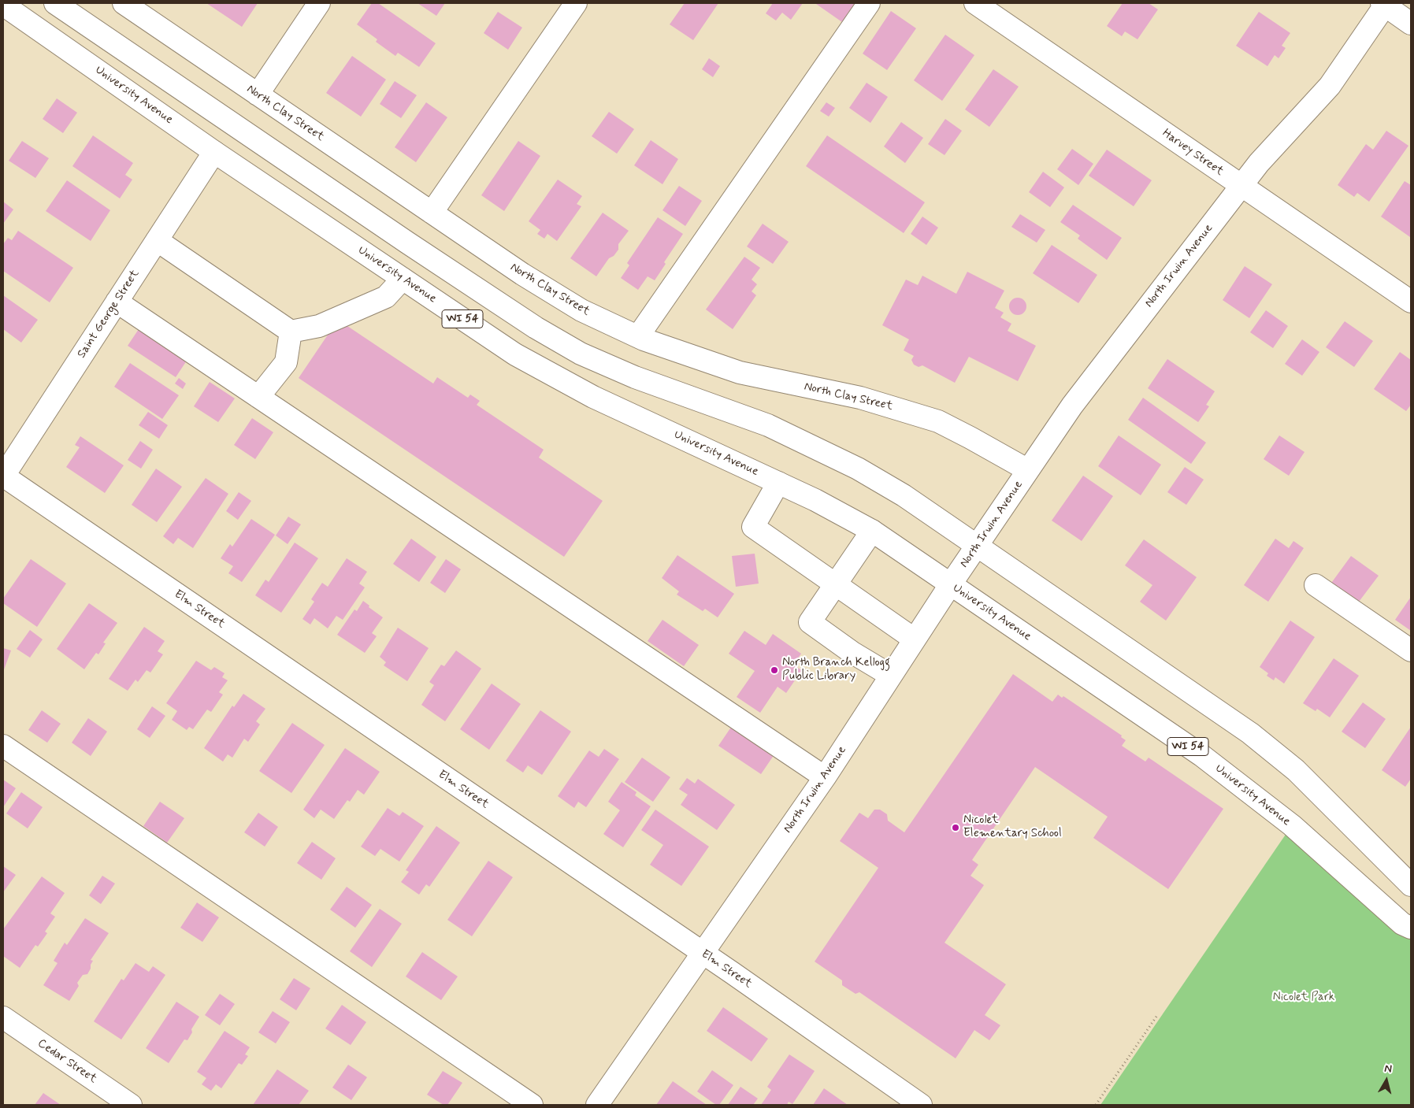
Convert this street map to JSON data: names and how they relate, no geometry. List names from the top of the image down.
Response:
{
  "streets": {
    "street": [
      "University Avenue",
      "North Clay Street",
      "Harvey Street",
      "North Irwin Avenue",
      "Saint George Street",
      "WI 54",
      "Elm Street",
      "Cedar Street"
    ]
  },
  "crossings": [
    ["University Avenue", "North Irwin Avenue"],
    ["University Avenue", "Saint George Street"],
    ["North Clay Street", "North Irwin Avenue"],
    ["Harvey Street", "North Irwin Avenue"],
    ["North Irwin Avenue", "WI 54"],
    ["North Irwin Avenue", "Elm Street"],
    ["Saint George Street", "Elm Street"]
  ],
  "parks": ["Nicolet Park"],
  "places": ["North Branch Kellogg Public Library", "Nicolet Elementary School"],
  "north": "top"
}
